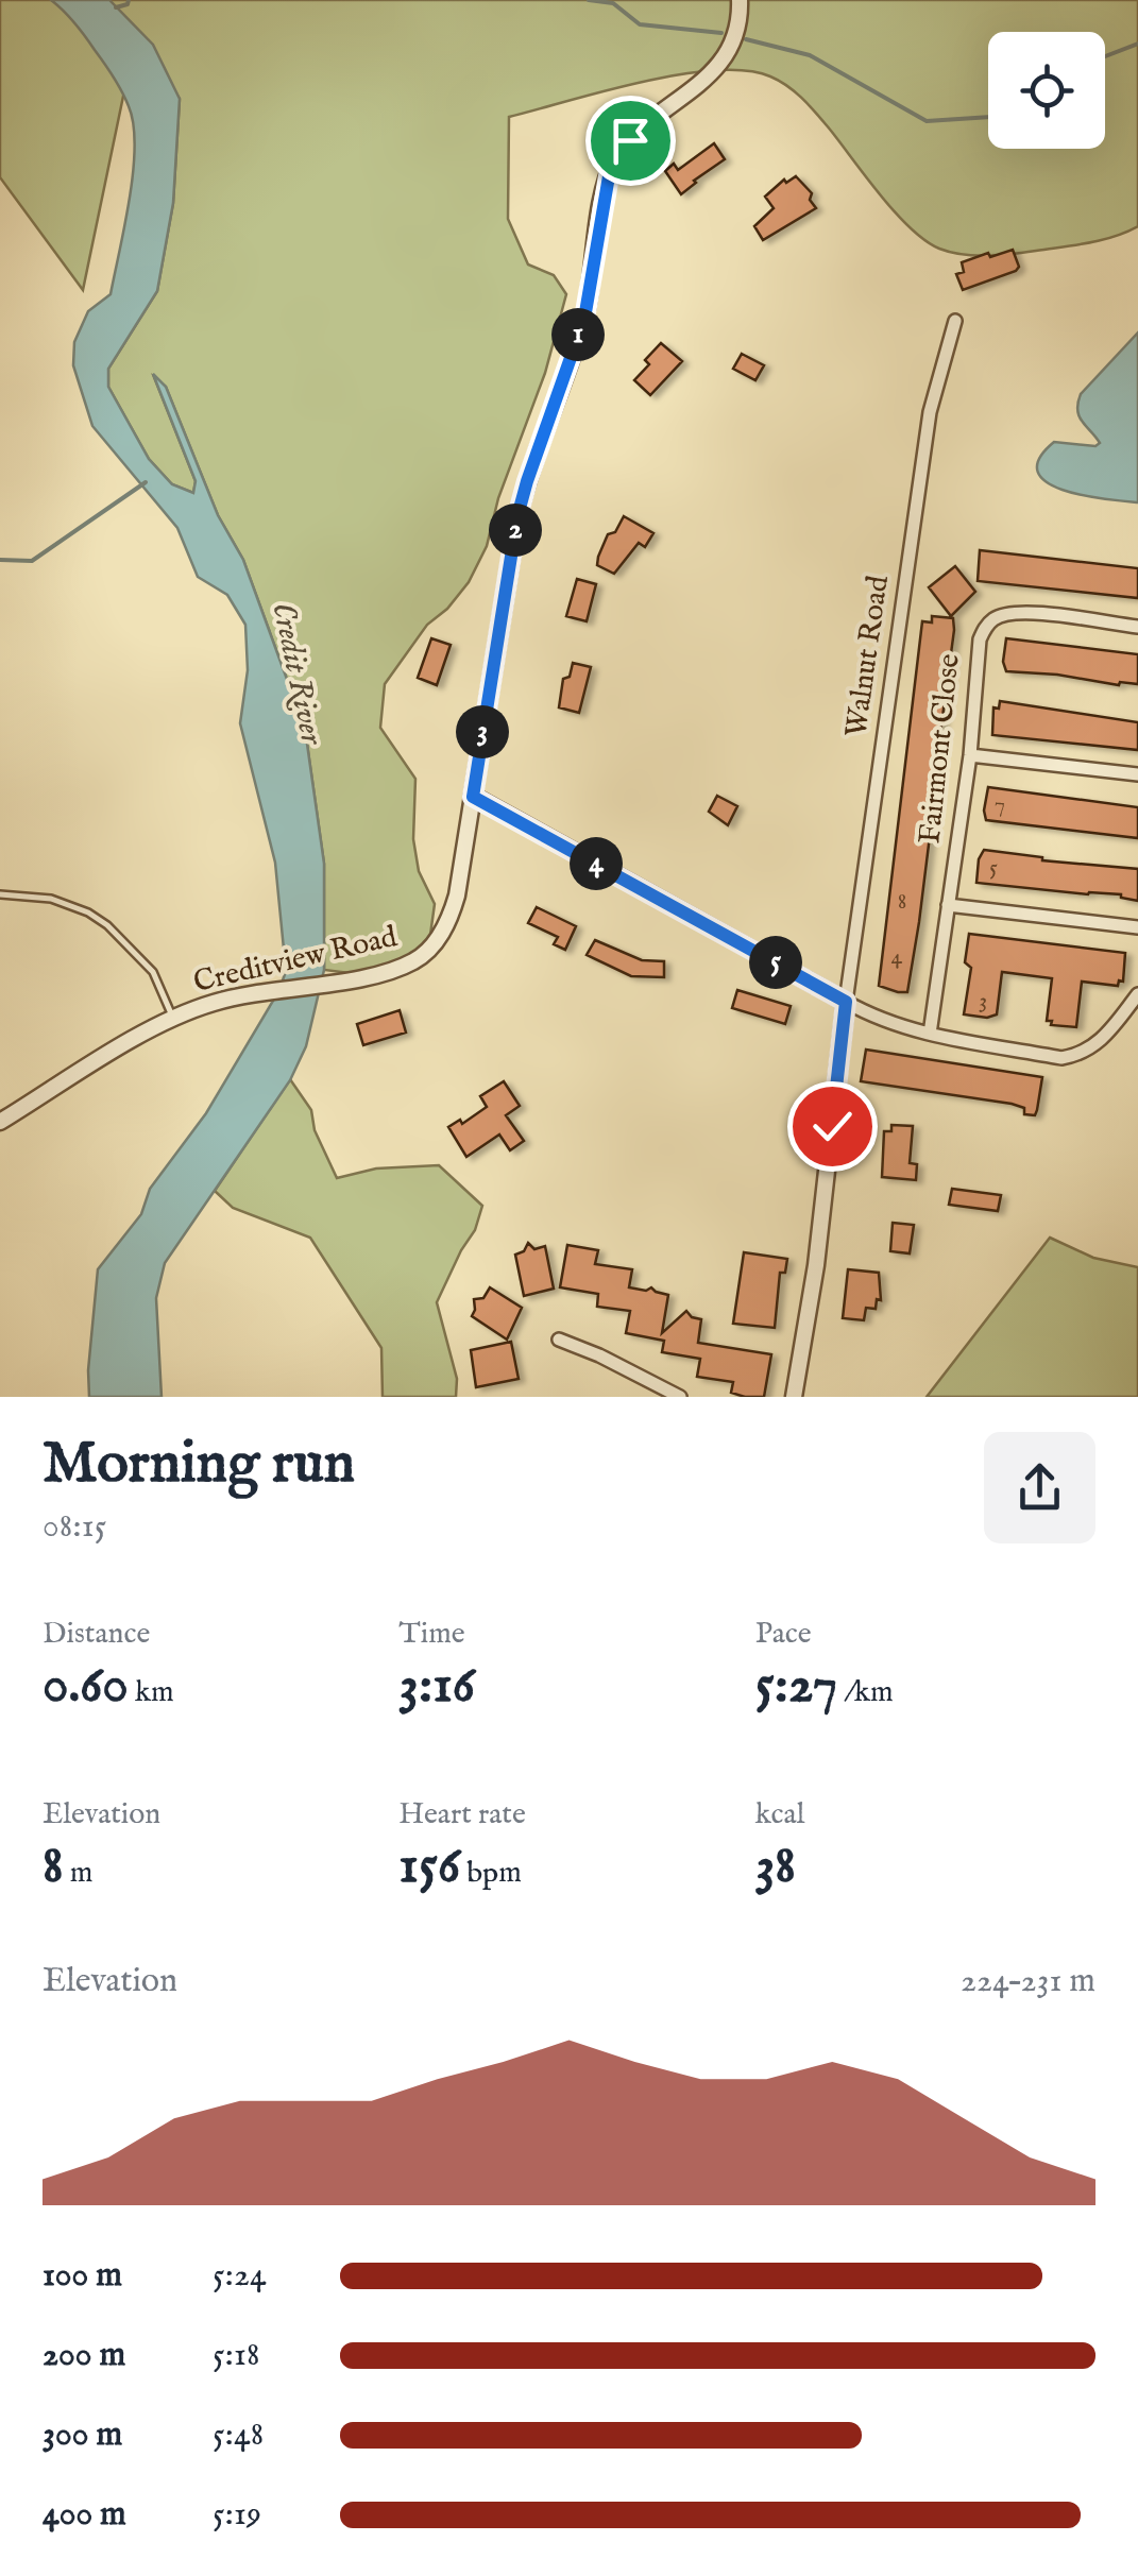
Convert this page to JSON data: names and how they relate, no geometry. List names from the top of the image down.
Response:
{
  "streets": {
    "street": ["Walnut Road", "Fairmont Close", "Creditview Road"]
  },
  "water": ["Credit River"],
  "house_numbers": [
    "7",
    "5",
    "8",
    "4",
    "3"
  ],
  "page": {
    "pins": [
      "1",
      "2",
      "3",
      "4",
      "5"
    ],
    "heading": ["Morning run", "08:15"],
    "stats": [
      ["Distance", "0.60 km"],
      ["Time", "3:16"],
      ["Pace", "5:27 /km"],
      ["Elevation", "8 m"],
      ["Heart rate", "156 bpm"],
      ["kcal", "38"]
    ],
    "chart": ["Elevation", "224–231 m"],
    "list": [
      {
        "name": "100 m",
        "note": "5:24"
      },
      {
        "name": "200 m",
        "note": "5:18"
      },
      {
        "name": "300 m",
        "note": "5:48"
      },
      {
        "name": "400 m",
        "note": "5:19"
      }
    ]
  }
}
